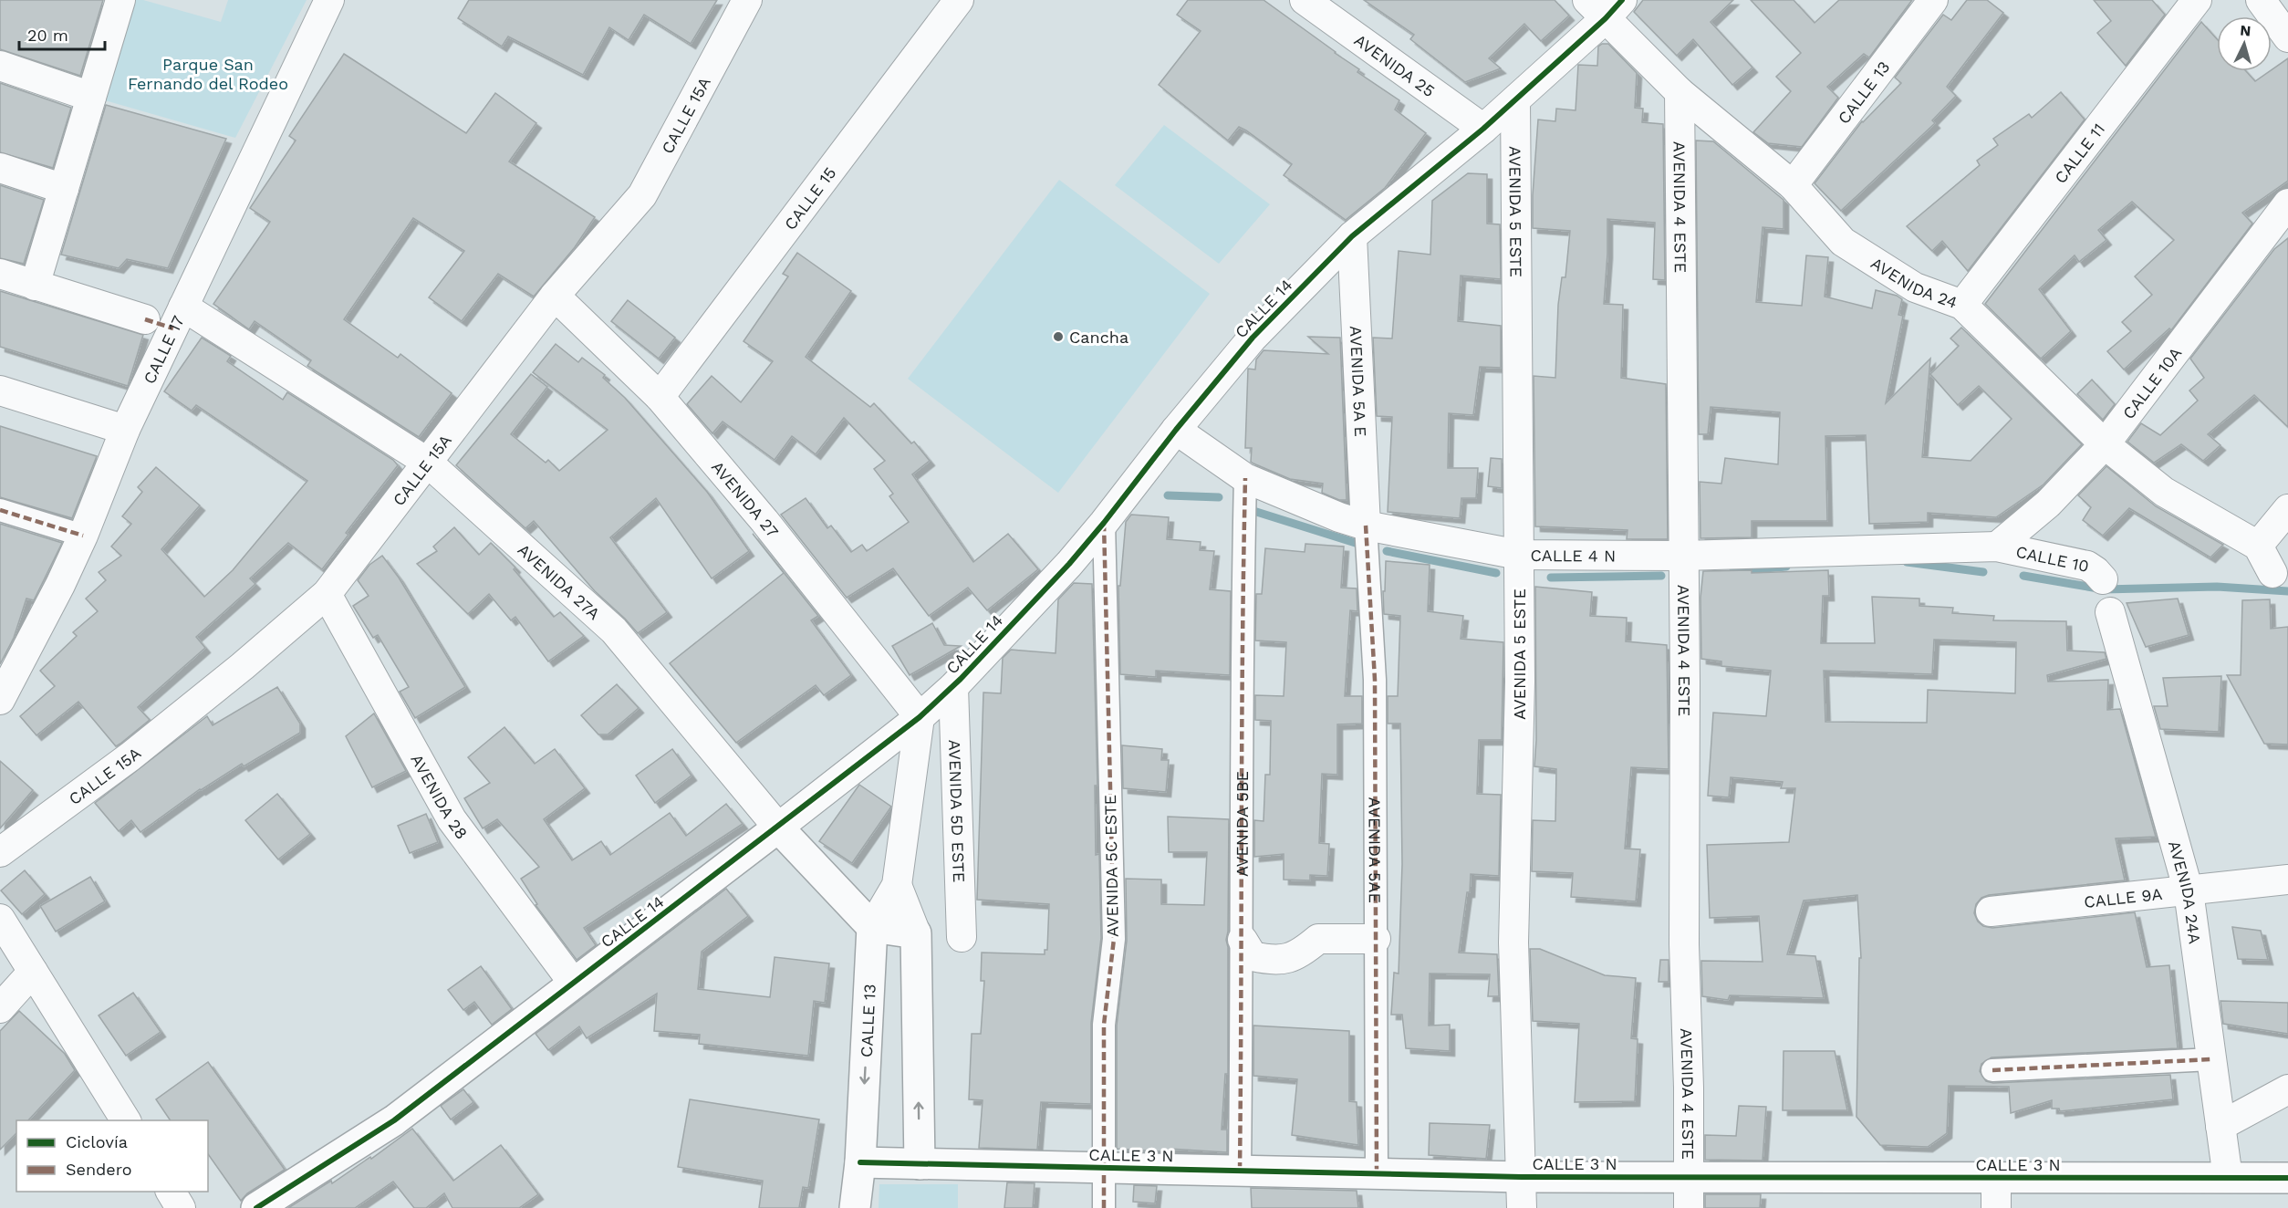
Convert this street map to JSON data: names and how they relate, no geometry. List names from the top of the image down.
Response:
{
  "streets": {
    "street": [
      "AVENIDA 25",
      "CALLE 13",
      "CALLE 15A",
      "CALLE 11",
      "CALLE 15",
      "AVENIDA 4 ESTE",
      "AVENIDA 5 ESTE",
      "AVENIDA 24",
      "CALLE 14",
      "CALLE 17",
      "AVENIDA 5A E",
      "CALLE 10A",
      "AVENIDA 27",
      "CALLE 4 N",
      "CALLE 10",
      "AVENIDA 27A",
      "AVENIDA 28",
      "AVENIDA 5D ESTE",
      "AVENIDA 5BE",
      "AVENIDA 5AE",
      "AVENIDA 5C ESTE",
      "AVENIDA 24A",
      "CALLE 9A",
      "CALLE 3 N"
    ]
  },
  "crossings": [
    ["AVENIDA 25", "CALLE 14"],
    ["CALLE 13", "AVENIDA 24"],
    ["CALLE 13", "CALLE 14"],
    ["CALLE 13", "AVENIDA 27"],
    ["CALLE 13", "AVENIDA 27A"],
    ["CALLE 13", "CALLE 3 N"],
    ["CALLE 15A", "AVENIDA 27"],
    ["CALLE 15A", "AVENIDA 27A"],
    ["CALLE 15A", "AVENIDA 28"],
    ["CALLE 11", "AVENIDA 24"],
    ["CALLE 15", "AVENIDA 27"],
    ["AVENIDA 4 ESTE", "AVENIDA 24"],
    ["AVENIDA 4 ESTE", "CALLE 4 N"],
    ["AVENIDA 4 ESTE", "CALLE 3 N"],
    ["AVENIDA 5 ESTE", "CALLE 14"],
    ["AVENIDA 5 ESTE", "CALLE 4 N"],
    ["AVENIDA 5 ESTE", "CALLE 3 N"],
    ["AVENIDA 24", "CALLE 14"],
    ["AVENIDA 24", "CALLE 10A"],
    ["CALLE 14", "AVENIDA 5A E"],
    ["CALLE 14", "AVENIDA 27"],
    ["CALLE 14", "CALLE 4 N"],
    ["CALLE 14", "AVENIDA 27A"],
    ["CALLE 14", "AVENIDA 28"],
    ["CALLE 14", "AVENIDA 5D ESTE"],
    ["CALLE 14", "AVENIDA 5C ESTE"],
    ["CALLE 17", "AVENIDA 27A"],
    ["AVENIDA 5A E", "CALLE 4 N"],
    ["AVENIDA 5A E", "AVENIDA 5AE"],
    ["CALLE 10A", "CALLE 4 N"],
    ["CALLE 10A", "CALLE 10"],
    ["CALLE 4 N", "CALLE 10"],
    ["CALLE 4 N", "AVENIDA 5BE"],
    ["CALLE 4 N", "AVENIDA 5AE"],
    ["AVENIDA 5BE", "CALLE 3 N"],
    ["AVENIDA 5AE", "CALLE 3 N"],
    ["AVENIDA 5C ESTE", "CALLE 3 N"],
    ["AVENIDA 24A", "CALLE 9A"],
    ["AVENIDA 24A", "CALLE 3 N"]
  ],
  "parks": ["Parque San Fernando del Rodeo"],
  "places": ["Cancha"],
  "legend": ["Ciclovía", "Sendero"],
  "scale_bar": "20 m",
  "north": "top"
}
